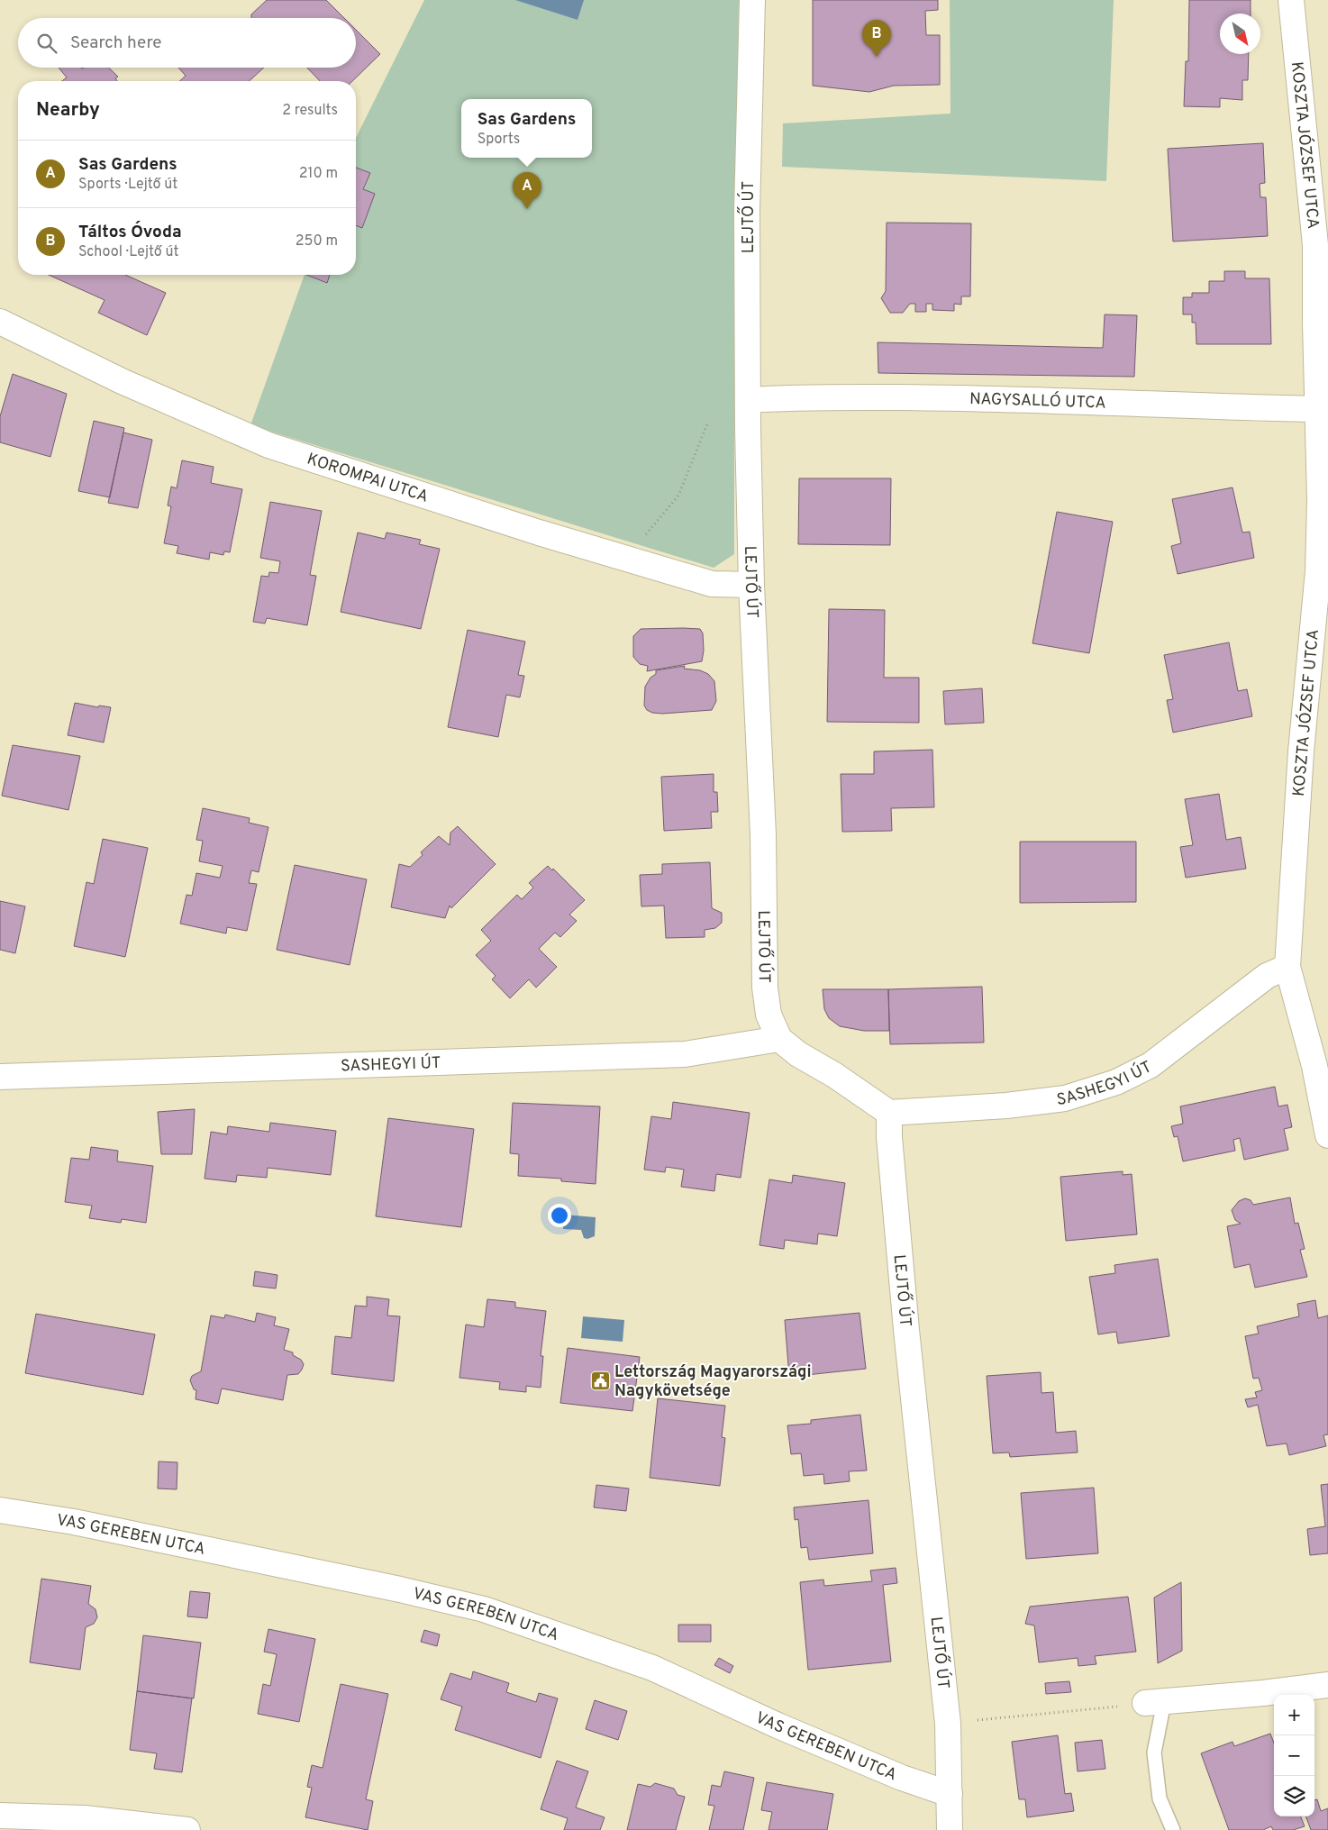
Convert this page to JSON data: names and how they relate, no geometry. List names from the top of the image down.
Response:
{
  "streets": {
    "street": [
      "KOSZTA JÓZSEF UTCA",
      "LEJTŐ ÚT",
      "NAGYSALLÓ UTCA",
      "KOROMPAI UTCA",
      "SASHEGYI ÚT",
      "VAS GEREBEN UTCA"
    ]
  },
  "crossings": [
    ["KOSZTA JÓZSEF UTCA", "NAGYSALLÓ UTCA"],
    ["KOSZTA JÓZSEF UTCA", "SASHEGYI ÚT"],
    ["LEJTŐ ÚT", "NAGYSALLÓ UTCA"],
    ["LEJTŐ ÚT", "KOROMPAI UTCA"],
    ["LEJTŐ ÚT", "SASHEGYI ÚT"],
    ["LEJTŐ ÚT", "VAS GEREBEN UTCA"]
  ],
  "places": {
    "public building": ["Lettország Magyarországi Nagykövetsége"]
  },
  "north": "bottom right",
  "page": {
    "search": "Search here",
    "pins": ["B", "A"],
    "heading": ["Nearby", "2 results"],
    "popup": ["Sas Gardens", "Sports"],
    "list": [
      {
        "mark": "A",
        "name": "Sas Gardens",
        "note": "Sports · Lejtő út",
        "value": "210 m"
      },
      {
        "mark": "B",
        "name": "Táltos Óvoda",
        "note": "School · Lejtő út",
        "value": "250 m"
      }
    ],
    "map_buttons": ["+", "−"]
  }
}
